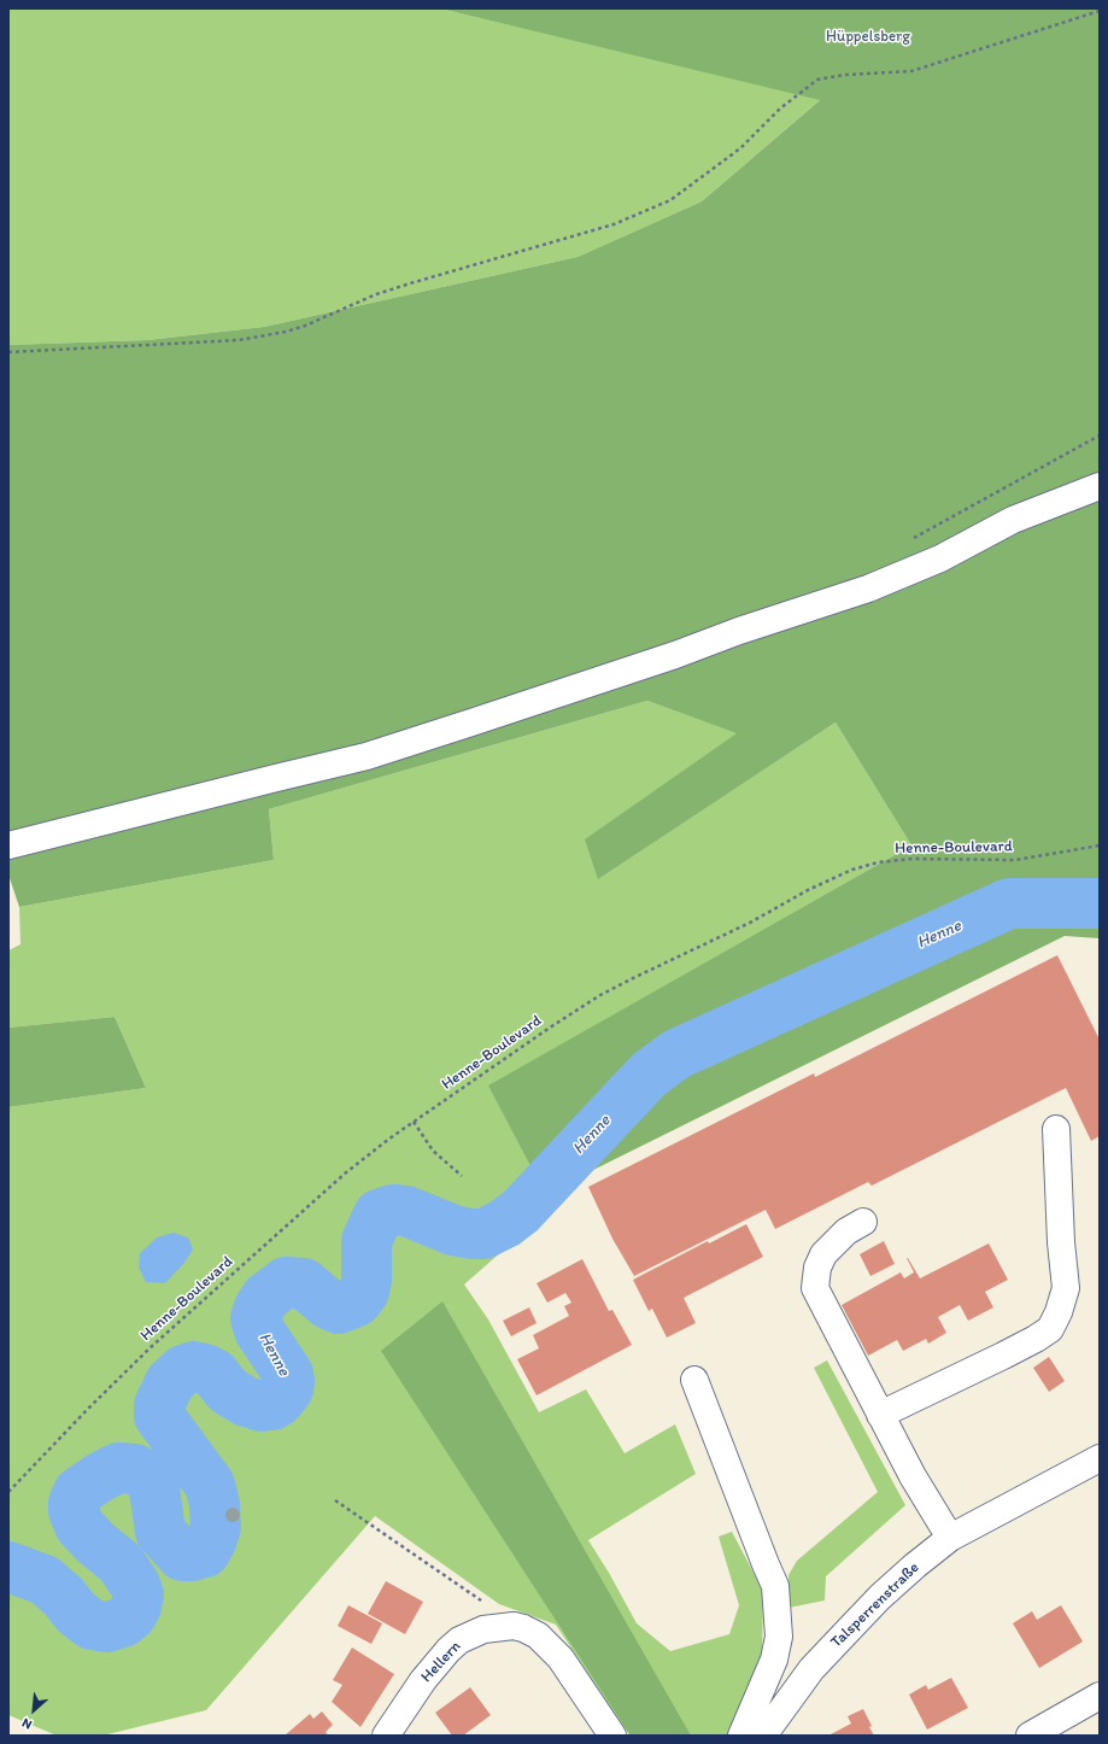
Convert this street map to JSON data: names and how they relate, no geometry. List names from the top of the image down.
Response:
{
  "streets": {
    "street": ["Talsperrenstraße", "Hellern"],
    "path": ["Henne-Boulevard"]
  },
  "water": ["Henne"],
  "parks": ["Hüppelsberg"],
  "north": "bottom left"
}
